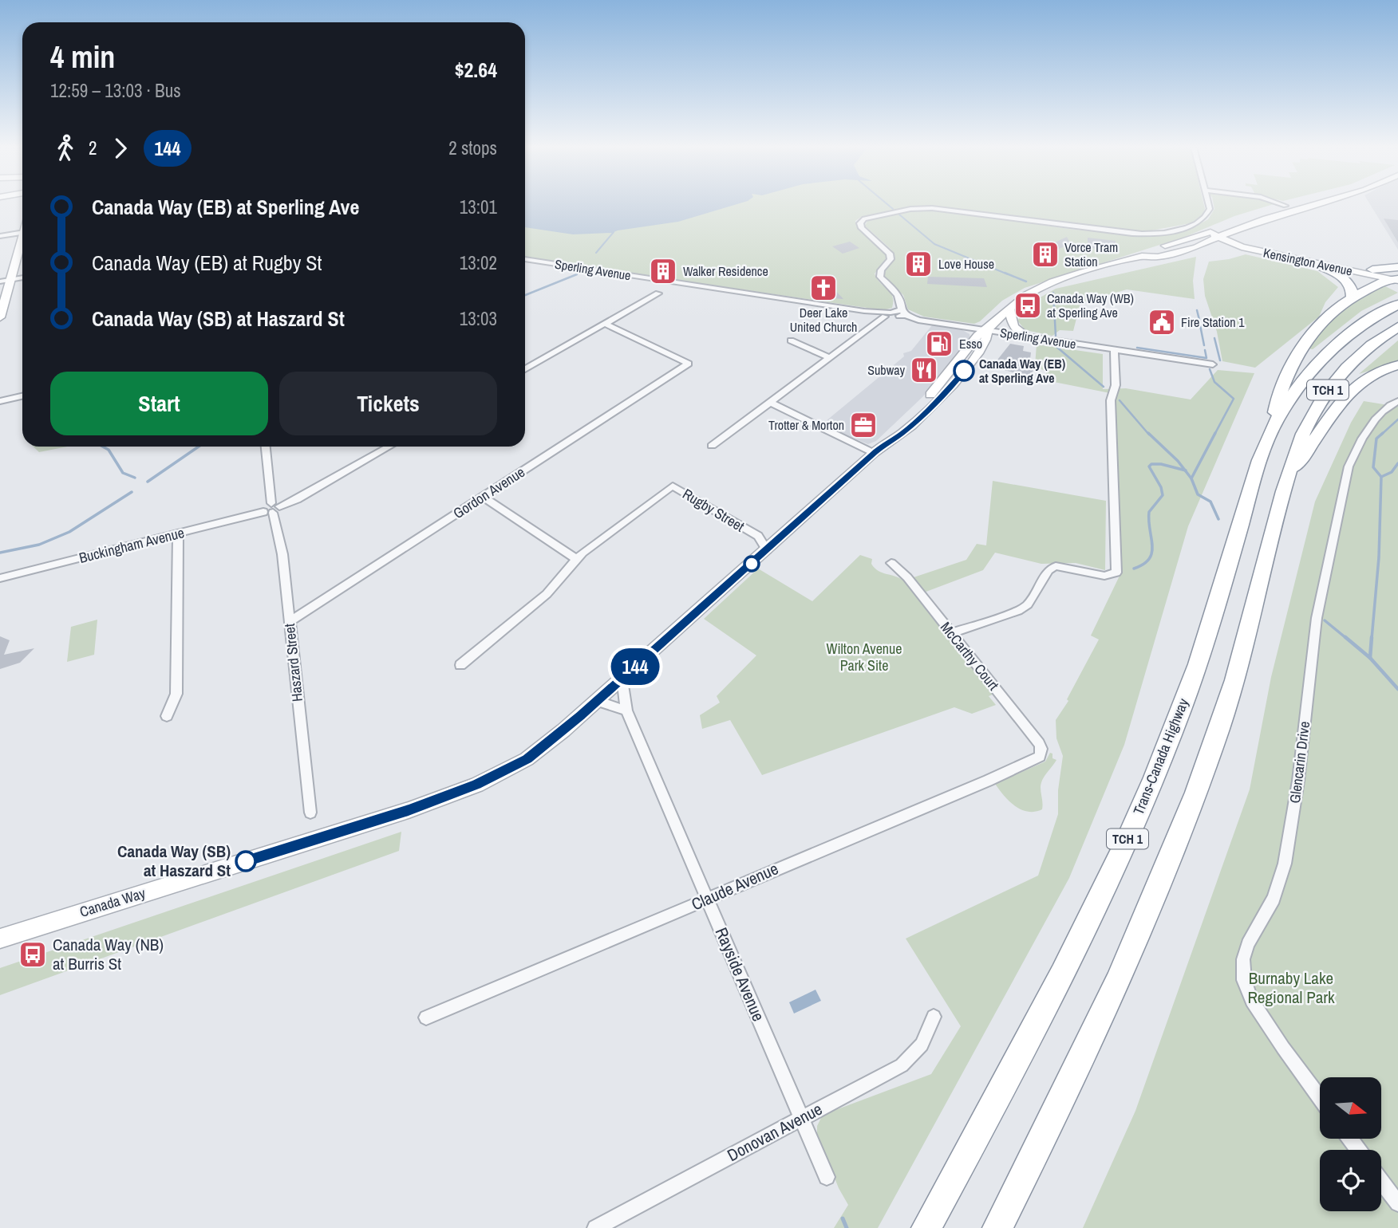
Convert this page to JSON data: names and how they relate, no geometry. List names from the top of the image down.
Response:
{
  "streets": {
    "highway": ["TCH 1", "Trans-Canada Highway"],
    "main road": ["Kensington Avenue", "Canada Way"],
    "street": [
      "Sperling Avenue",
      "Gordon Avenue",
      "Rugby Street",
      "Buckingham Avenue",
      "McCarthy Court",
      "Haszard Street",
      "Glencarin Drive",
      "Claude Avenue",
      "Rayside Avenue",
      "Donovan Avenue"
    ]
  },
  "crossings": [
    ["Kensington Avenue", "Canada Way"],
    ["Sperling Avenue", "Canada Way"],
    ["Gordon Avenue", "Haszard Street"],
    ["Rugby Street", "Canada Way"],
    ["Buckingham Avenue", "Haszard Street"],
    ["McCarthy Court", "Claude Avenue"],
    ["Claude Avenue", "Rayside Avenue"],
    ["Canada Way", "Rayside Avenue"],
    ["Rayside Avenue", "Donovan Avenue"]
  ],
  "parks": ["Wilton Avenue Park Site", "Burnaby Lake Regional Park"],
  "places": {
    "building": ["Vorce Tram Station", "Love House", "Walker Residence"],
    "church": ["Deer Lake United Church"],
    "bus stop": ["Canada Way (WB) at Sperling Ave", "Canada Way (NB) at Burris St"],
    "public building": ["Fire Station 1"],
    "fuel station": ["Esso"],
    "restaurant": ["Subway"],
    "other": ["Canada Way (EB) at Sperling Ave", "Canada Way (SB) at Haszard St"],
    "office": ["Trotter & Morton"]
  },
  "lines": ["bus line 144"],
  "north": "right",
  "page": {
    "on_map": "144",
    "heading": ["4 min", "12:59 – 13:03 · Bus", "$2.64"],
    "legs": ["2", "144", "2 stops"],
    "list": [
      {
        "name": "Canada Way (EB) at Sperling Ave",
        "value": "13:01"
      },
      {
        "name": "Canada Way (EB) at Rugby St",
        "value": "13:02"
      },
      {
        "name": "Canada Way (SB) at Haszard St",
        "value": "13:03"
      }
    ],
    "buttons": ["Start", "Tickets"]
  }
}
